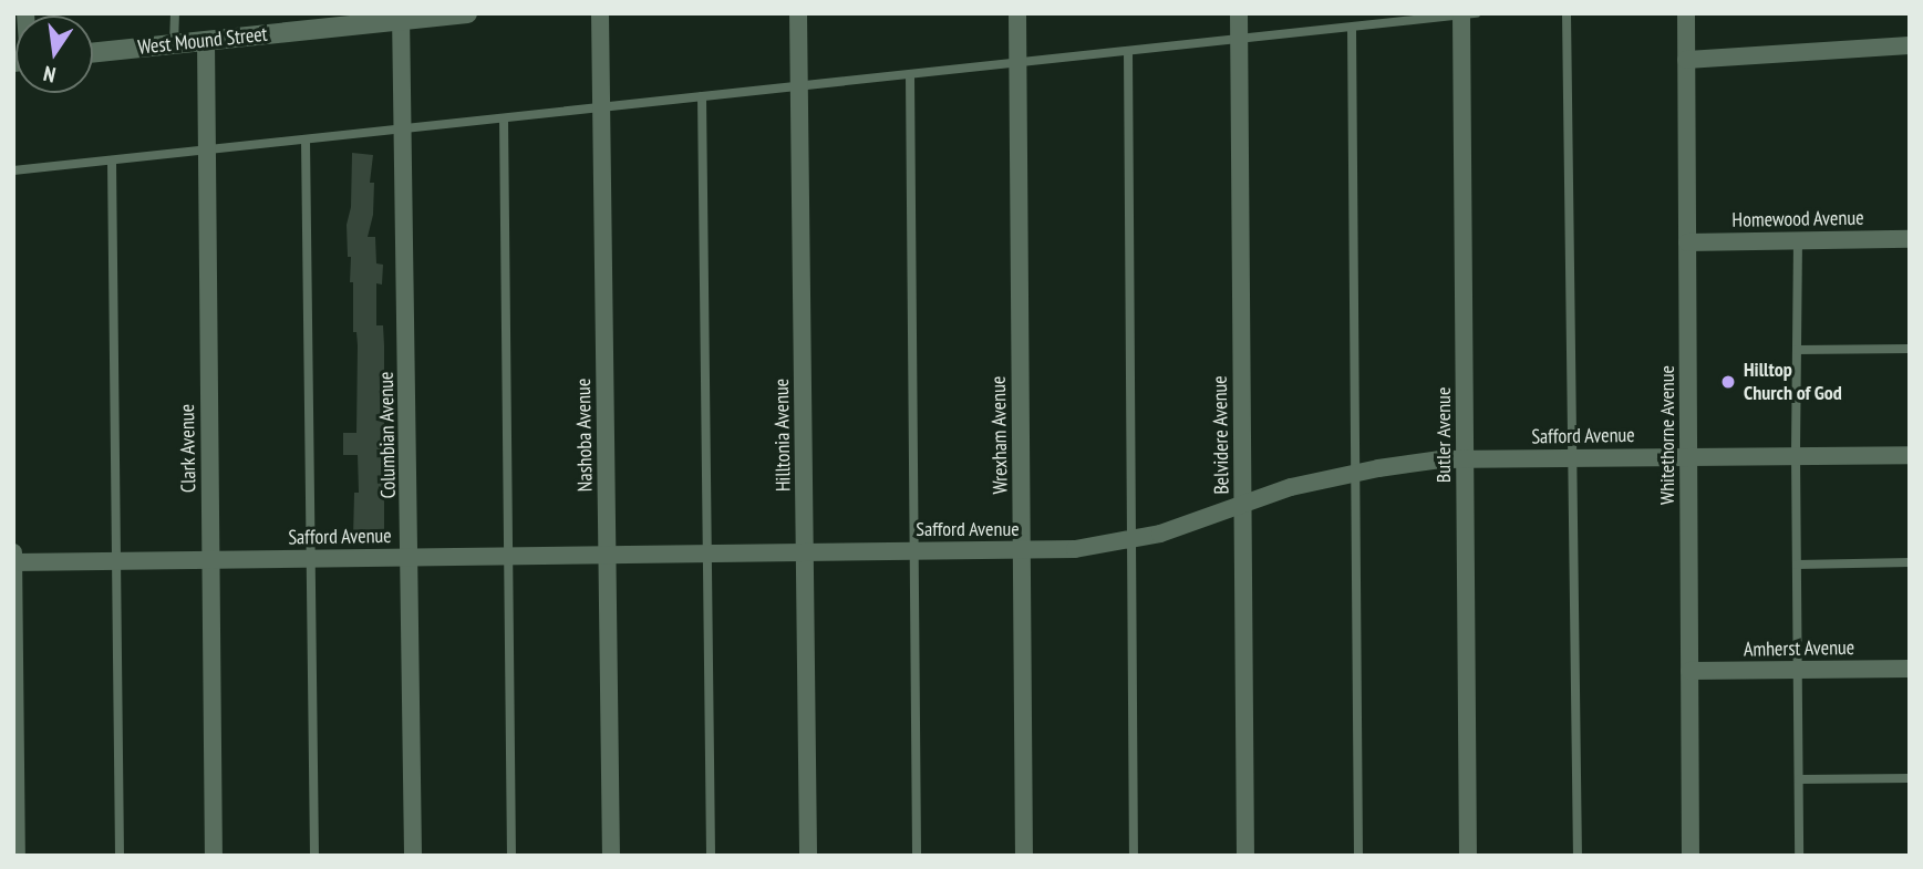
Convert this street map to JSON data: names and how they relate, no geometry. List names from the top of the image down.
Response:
{
  "streets": {
    "street": [
      "West Mound Street",
      "Homewood Avenue",
      "Columbian Avenue",
      "Nashoba Avenue",
      "Hilltonia Avenue",
      "Wrexham Avenue",
      "Belvidere Avenue",
      "Butler Avenue",
      "Whitethorne Avenue",
      "Safford Avenue",
      "Clark Avenue",
      "Amherst Avenue"
    ]
  },
  "crossings": [
    ["West Mound Street", "Columbian Avenue"],
    ["West Mound Street", "Clark Avenue"],
    ["Homewood Avenue", "Whitethorne Avenue"],
    ["Columbian Avenue", "Safford Avenue"],
    ["Nashoba Avenue", "Safford Avenue"],
    ["Hilltonia Avenue", "Safford Avenue"],
    ["Wrexham Avenue", "Safford Avenue"],
    ["Belvidere Avenue", "Safford Avenue"],
    ["Butler Avenue", "Safford Avenue"],
    ["Whitethorne Avenue", "Safford Avenue"],
    ["Whitethorne Avenue", "Amherst Avenue"],
    ["Safford Avenue", "Clark Avenue"]
  ],
  "places": ["Hilltop Church of God"],
  "north": "bottom"
}
